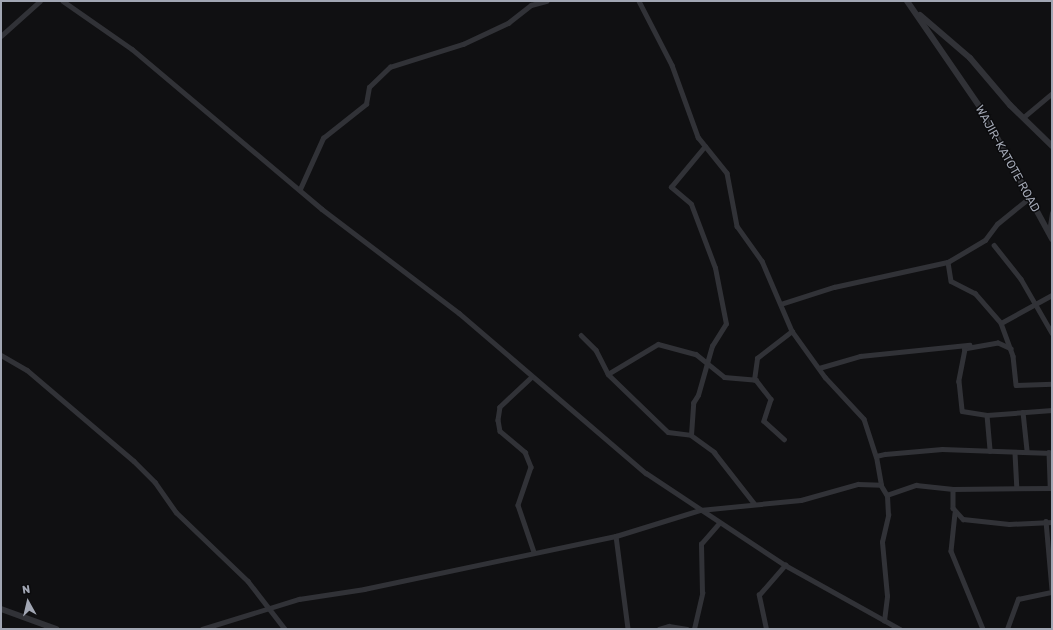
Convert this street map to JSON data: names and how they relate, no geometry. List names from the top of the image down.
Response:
{
  "streets": {
    "street": ["WAJIR-KATOTE ROAD"]
  },
  "north": "top"
}
